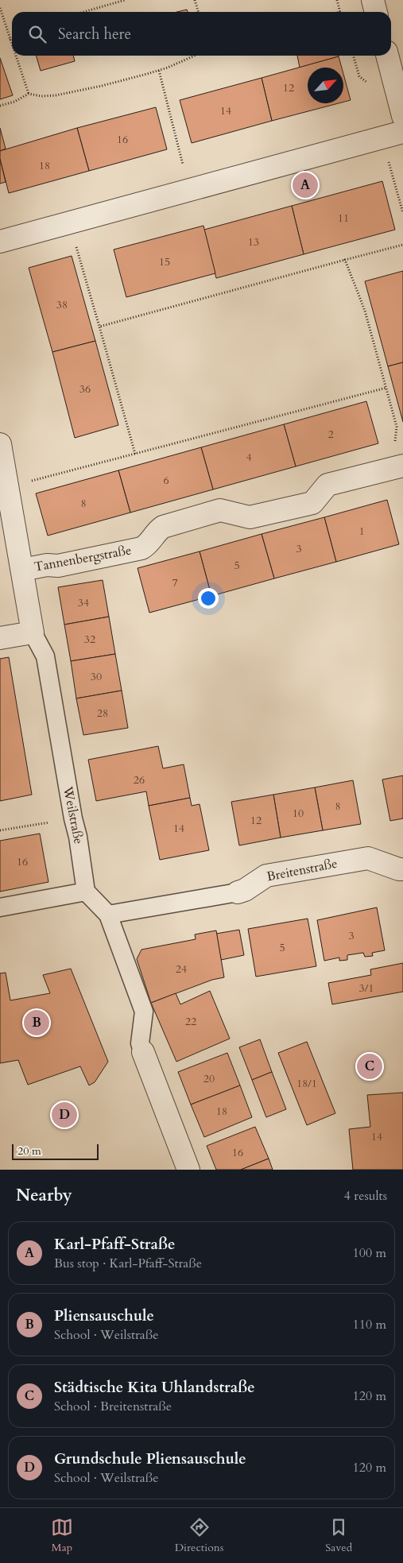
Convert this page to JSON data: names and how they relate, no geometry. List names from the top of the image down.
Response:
{
  "streets": {
    "street": ["Tannenbergstraße", "Weilstraße", "Breitenstraße"]
  },
  "crossings": [
    ["Tannenbergstraße", "Weilstraße"]
  ],
  "house_numbers": [
    "12",
    "14",
    "16",
    "18",
    "11",
    "13",
    "15",
    "38",
    "36",
    "2",
    "4",
    "6",
    "8",
    "1",
    "3",
    "5",
    "7",
    "34",
    "32",
    "30",
    "28",
    "26",
    "8",
    "10",
    "12",
    "14",
    "16",
    "3",
    "5",
    "24",
    "3/1",
    "22",
    "20",
    "18/1",
    "18",
    "14",
    "16"
  ],
  "scale_bar": "20 m",
  "north": "top right",
  "page": {
    "search": "Search here",
    "pins": [
      "A",
      "B",
      "C",
      "D"
    ],
    "scale": "20 m",
    "heading": ["Nearby", "4 results"],
    "list": [
      {
        "mark": "A",
        "name": "Karl-Pfaff-Straße",
        "note": "Bus stop · Karl-Pfaff-Straße",
        "value": "100 m"
      },
      {
        "mark": "B",
        "name": "Pliensauschule",
        "note": "School · Weilstraße",
        "value": "110 m"
      },
      {
        "mark": "C",
        "name": "Städtische Kita Uhlandstraße",
        "note": "School · Breitenstraße",
        "value": "120 m"
      },
      {
        "mark": "D",
        "name": "Grundschule Pliensauschule",
        "note": "School · Weilstraße",
        "value": "120 m"
      }
    ],
    "nav": ["Map", "Directions", "Saved"]
  }
}
